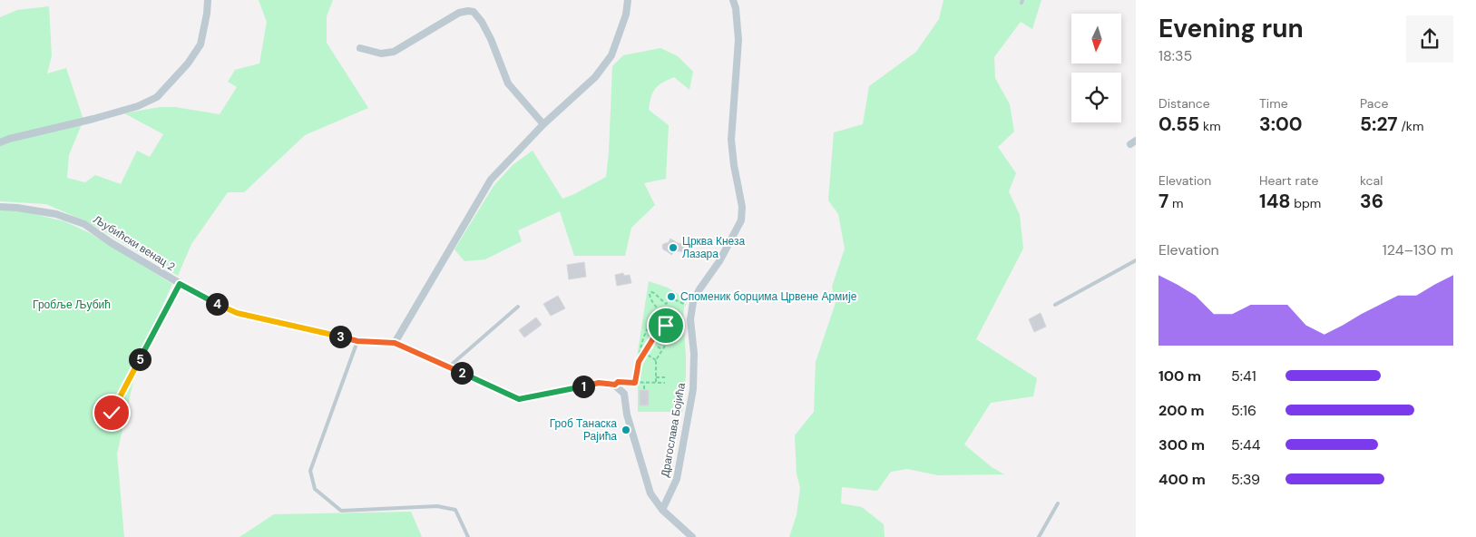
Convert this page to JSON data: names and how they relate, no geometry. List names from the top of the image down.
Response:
{
  "streets": {
    "street": ["Љубићски венац 2", "Драгослава Бојића"]
  },
  "parks": ["Гробље Љубић"],
  "places": ["Црква Кнеза Лазара", "Споменик борцима Црвене Армије", "Гроб Танаска Рајића"],
  "north": "bottom",
  "page": {
    "heading": ["Evening run", "18:35"],
    "stats": [
      ["Distance", "0.55 km"],
      ["Time", "3:00"],
      ["Pace", "5:27 /km"],
      ["Elevation", "7 m"],
      ["Heart rate", "148 bpm"],
      ["kcal", "36"]
    ],
    "chart": ["Elevation", "124–130 m"],
    "pins": [
      "4",
      "3",
      "5",
      "2",
      "1"
    ],
    "list": [
      {
        "name": "100 m",
        "note": "5:41"
      },
      {
        "name": "200 m",
        "note": "5:16"
      },
      {
        "name": "300 m",
        "note": "5:44"
      },
      {
        "name": "400 m",
        "note": "5:39"
      }
    ]
  }
}
